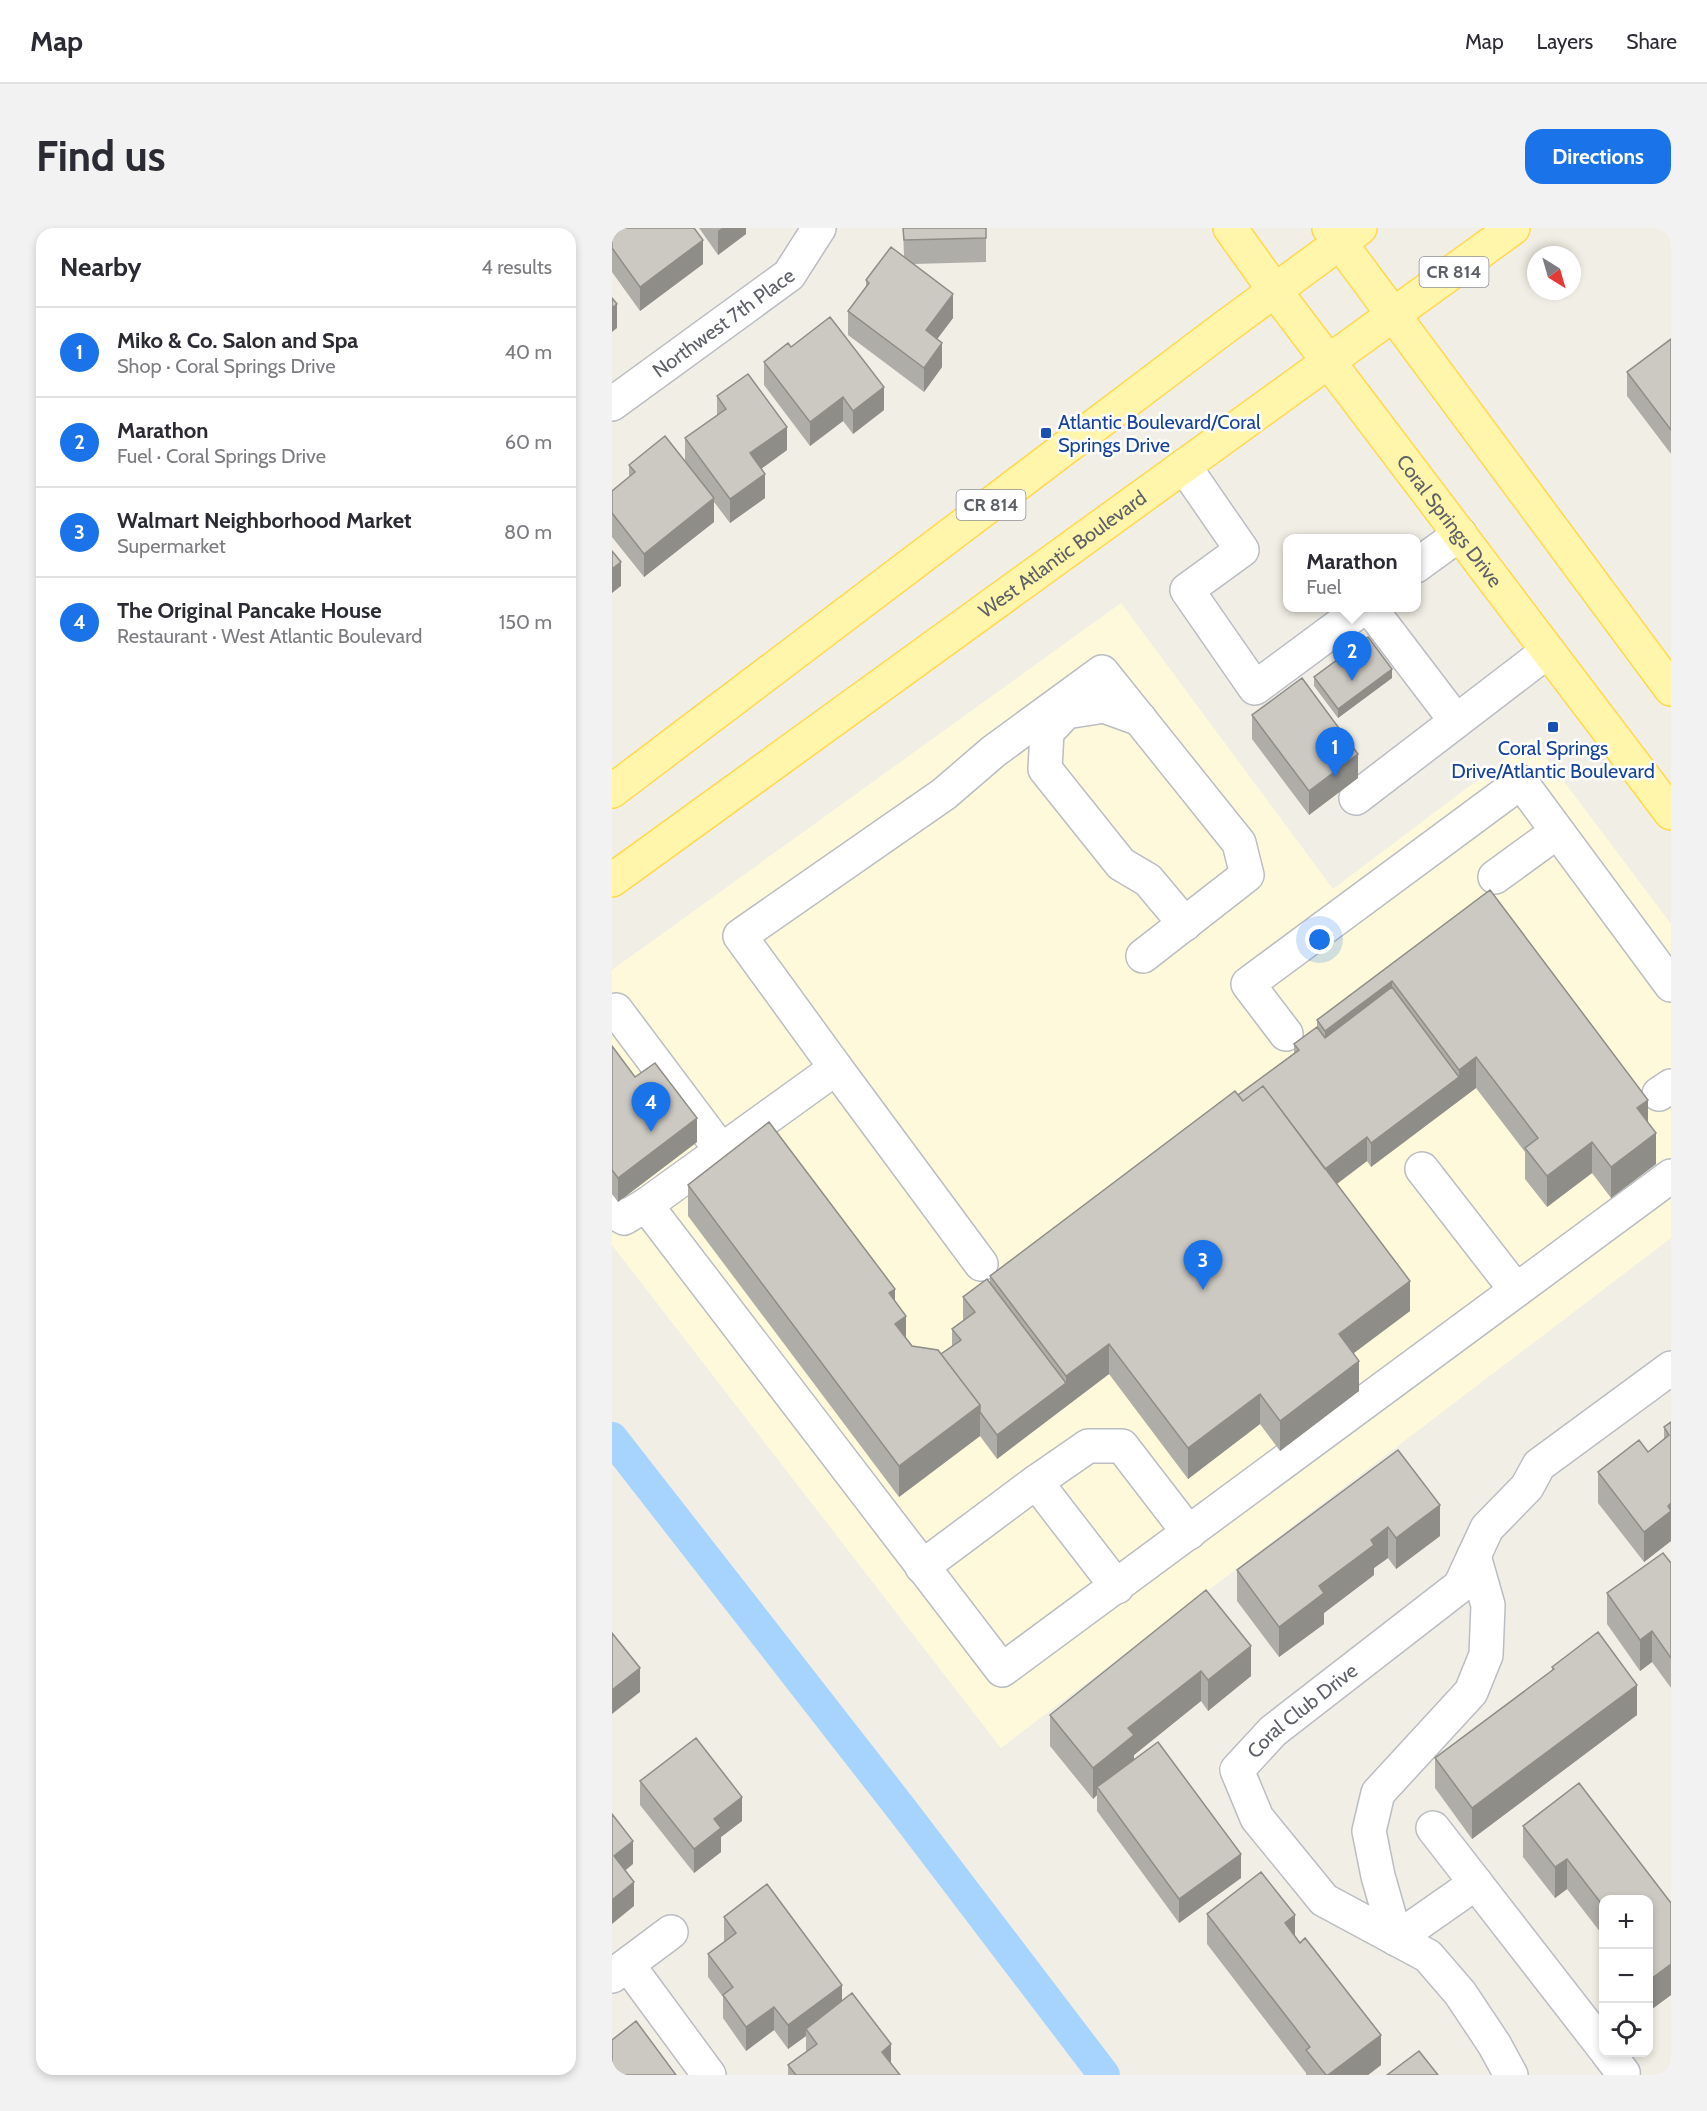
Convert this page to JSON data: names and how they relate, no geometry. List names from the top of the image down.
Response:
{
  "streets": {
    "main road": ["CR 814", "Coral Springs Drive", "West Atlantic Boulevard"],
    "street": ["Northwest 7th Place", "Coral Club Drive"]
  },
  "crossings": [
    ["CR 814", "Coral Springs Drive"],
    ["Coral Springs Drive", "West Atlantic Boulevard"]
  ],
  "places": {
    "transit": ["Atlantic Boulevard/Coral Springs Drive", "Coral Springs Drive/Atlantic Boulevard"]
  },
  "north": "bottom right",
  "page": {
    "header": "Map",
    "nav": ["Map", "Layers", "Share"],
    "buttons": "Directions",
    "title": "Find us",
    "heading": ["Nearby", "4 results"],
    "list": [
      {
        "mark": "1",
        "name": "Miko & Co. Salon and Spa",
        "note": "Shop · Coral Springs Drive",
        "value": "40 m"
      },
      {
        "mark": "2",
        "name": "Marathon",
        "note": "Fuel · Coral Springs Drive",
        "value": "60 m"
      },
      {
        "mark": "3",
        "name": "Walmart Neighborhood Market",
        "note": "Supermarket",
        "value": "80 m"
      },
      {
        "mark": "4",
        "name": "The Original Pancake House",
        "note": "Restaurant · West Atlantic Boulevard",
        "value": "150 m"
      }
    ],
    "popup": ["Marathon", "Fuel"],
    "pins": [
      "2",
      "1",
      "4",
      "3"
    ],
    "map_buttons": ["+", "−"]
  }
}
